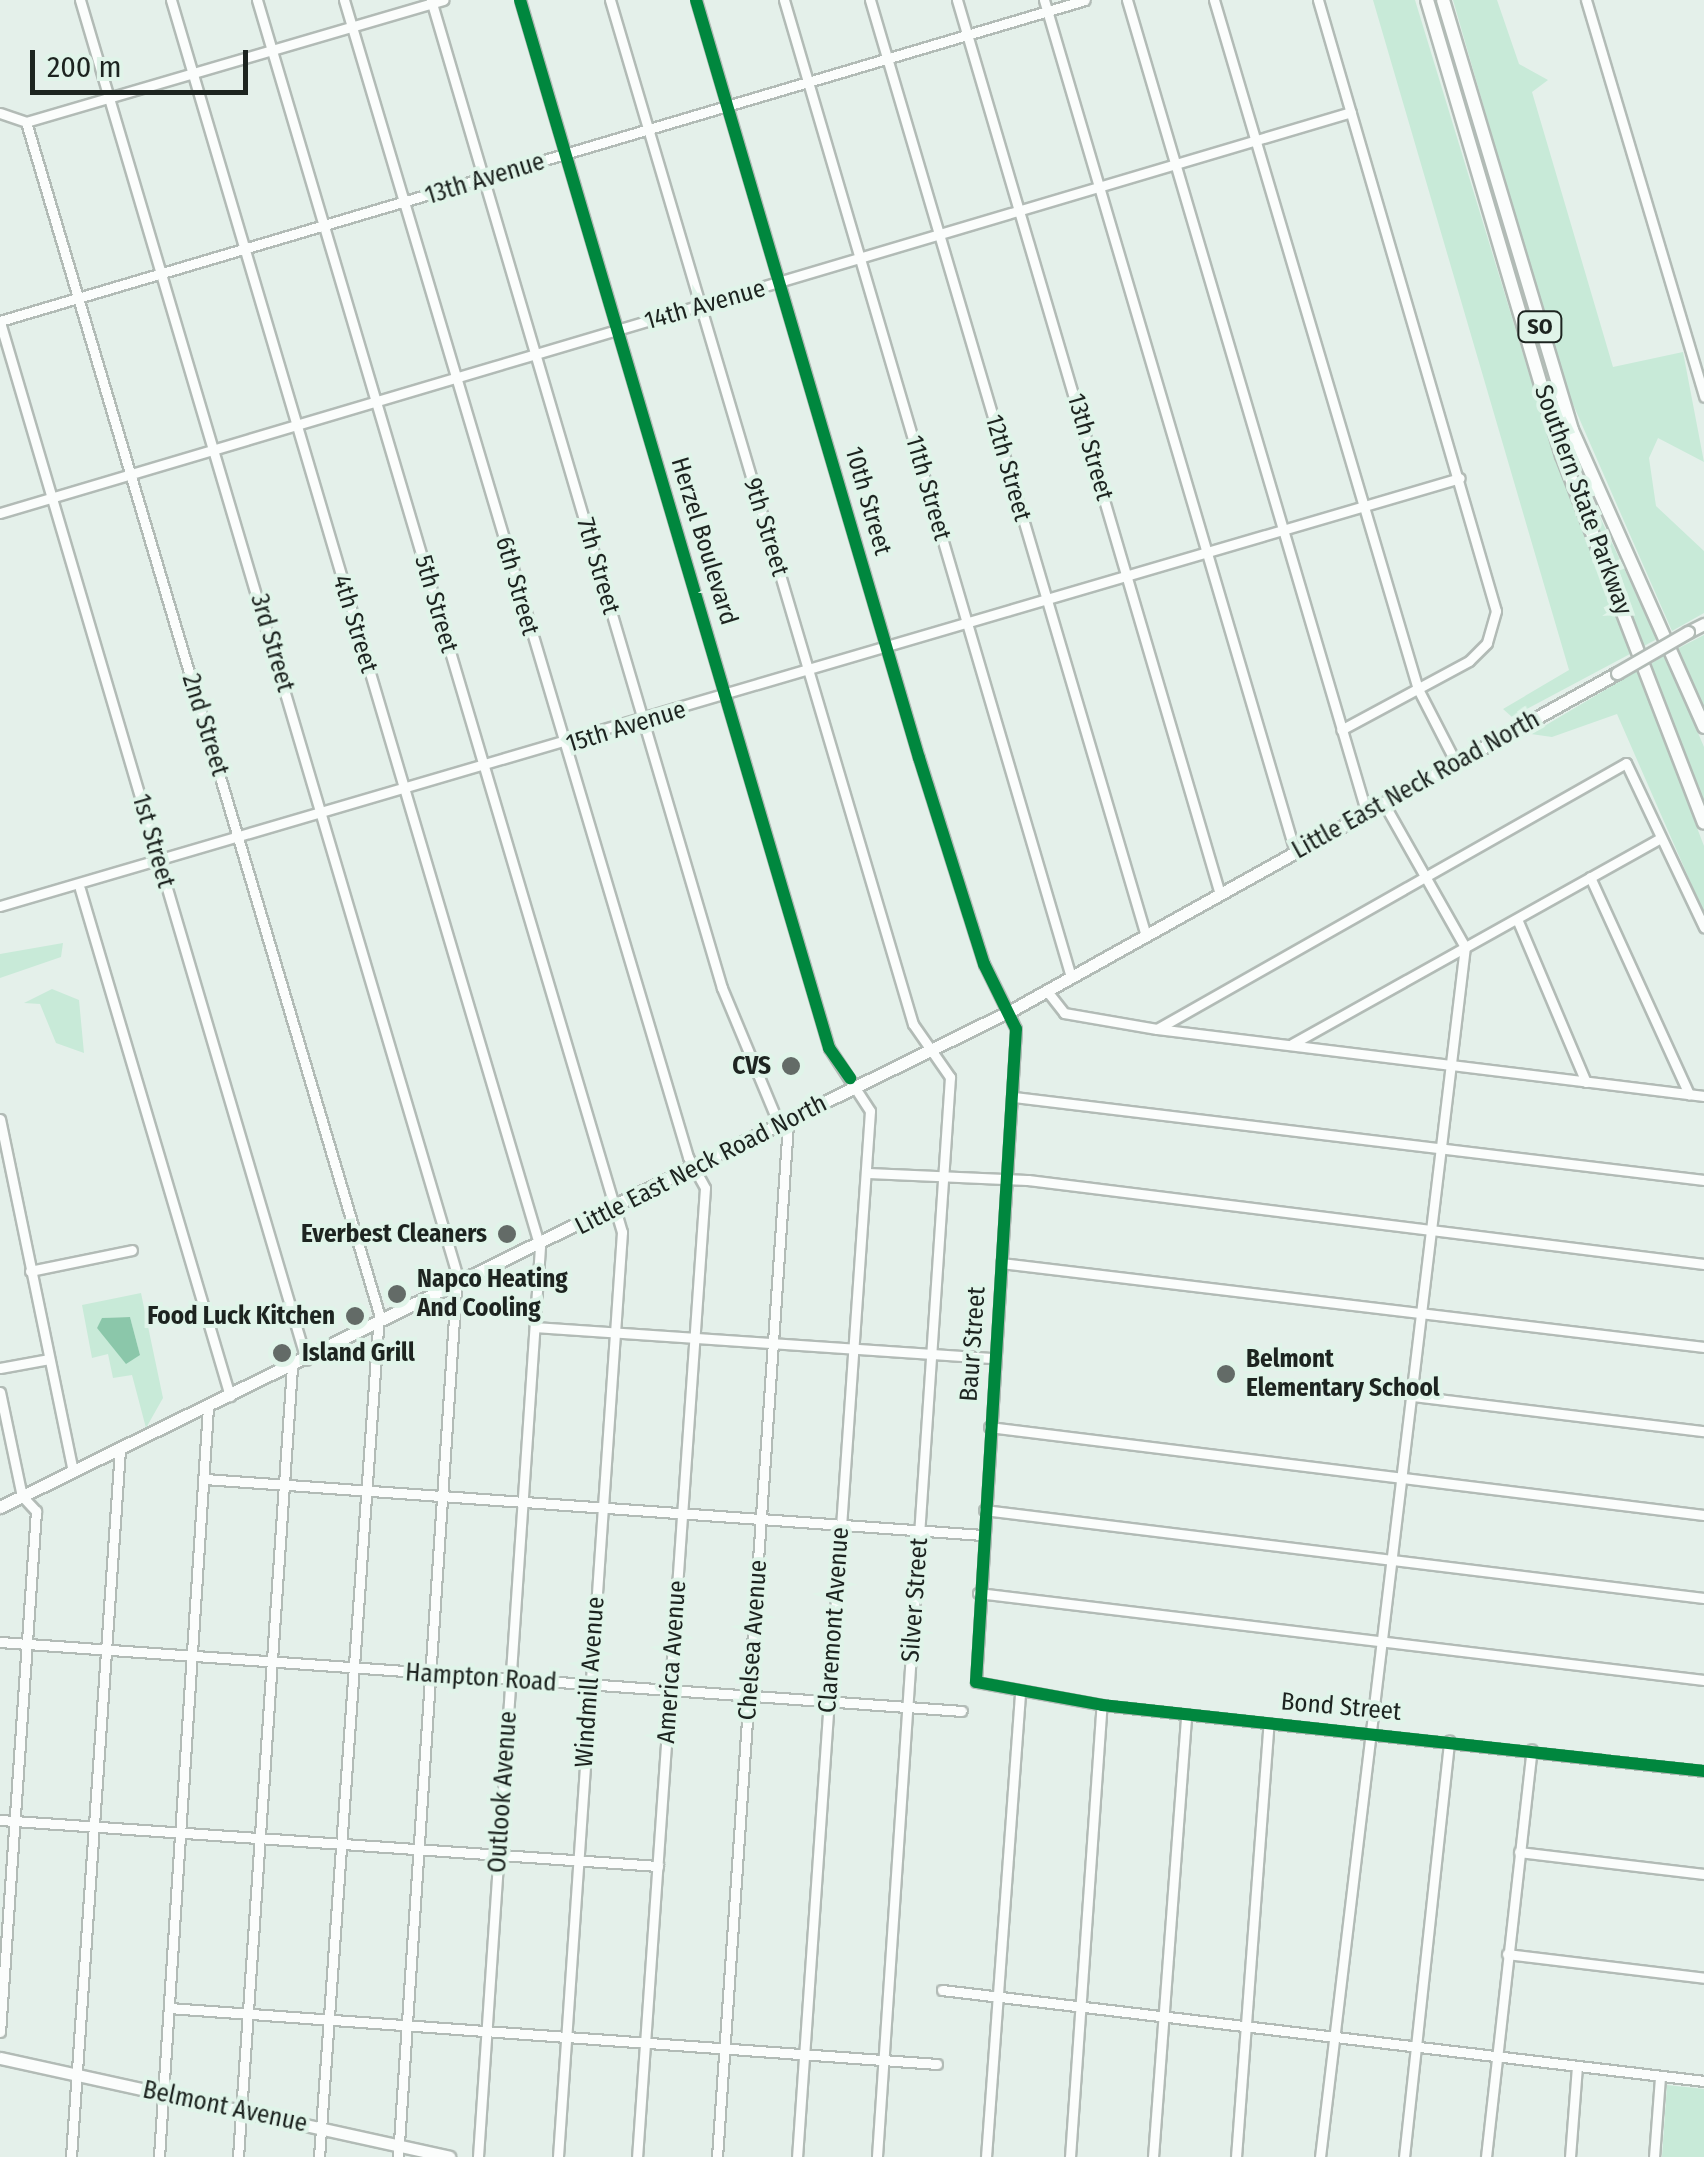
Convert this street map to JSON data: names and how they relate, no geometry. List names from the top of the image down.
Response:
{
  "streets": {
    "highway": ["SO", "Southern State Parkway"],
    "main road": ["Little East Neck Road North", "Belmont Avenue"],
    "street": [
      "13th Avenue",
      "14th Avenue",
      "13th Street",
      "12th Street",
      "11th Street",
      "10th Street",
      "9th Street",
      "Herzel Boulevard",
      "7th Street",
      "6th Street",
      "5th Street",
      "4th Street",
      "3rd Street",
      "2nd Street",
      "15th Avenue",
      "1st Street",
      "Baur Street",
      "Silver Street",
      "Claremont Avenue",
      "Chelsea Avenue",
      "America Avenue",
      "Hampton Road",
      "Windmill Avenue",
      "Bond Street",
      "Outlook Avenue"
    ]
  },
  "crossings": [
    ["13th Avenue", "13th Street"],
    ["13th Avenue", "12th Street"],
    ["13th Avenue", "11th Street"],
    ["13th Avenue", "10th Street"],
    ["13th Avenue", "9th Street"],
    ["13th Avenue", "Herzel Boulevard"],
    ["13th Avenue", "7th Street"],
    ["13th Avenue", "6th Street"],
    ["13th Avenue", "5th Street"],
    ["13th Avenue", "4th Street"],
    ["13th Avenue", "3rd Street"],
    ["13th Avenue", "2nd Street"],
    ["13th Avenue", "1st Street"],
    ["14th Avenue", "13th Street"],
    ["14th Avenue", "12th Street"],
    ["14th Avenue", "11th Street"],
    ["14th Avenue", "10th Street"],
    ["14th Avenue", "9th Street"],
    ["14th Avenue", "Herzel Boulevard"],
    ["14th Avenue", "7th Street"],
    ["14th Avenue", "6th Street"],
    ["14th Avenue", "5th Street"],
    ["14th Avenue", "4th Street"],
    ["14th Avenue", "3rd Street"],
    ["14th Avenue", "2nd Street"],
    ["14th Avenue", "1st Street"],
    ["13th Street", "15th Avenue"],
    ["13th Street", "Little East Neck Road North"],
    ["12th Street", "15th Avenue"],
    ["12th Street", "Little East Neck Road North"],
    ["11th Street", "15th Avenue"],
    ["11th Street", "Little East Neck Road North"],
    ["10th Street", "15th Avenue"],
    ["10th Street", "Little East Neck Road North"],
    ["10th Street", "Baur Street"],
    ["9th Street", "15th Avenue"],
    ["9th Street", "Little East Neck Road North"],
    ["9th Street", "Silver Street"],
    ["Herzel Boulevard", "15th Avenue"],
    ["Herzel Boulevard", "Little East Neck Road North"],
    ["Herzel Boulevard", "Claremont Avenue"],
    ["7th Street", "15th Avenue"],
    ["7th Street", "Little East Neck Road North"],
    ["7th Street", "Chelsea Avenue"],
    ["6th Street", "15th Avenue"],
    ["6th Street", "Little East Neck Road North"],
    ["6th Street", "America Avenue"],
    ["5th Street", "15th Avenue"],
    ["5th Street", "Little East Neck Road North"],
    ["5th Street", "Windmill Avenue"],
    ["4th Street", "15th Avenue"],
    ["4th Street", "Little East Neck Road North"],
    ["4th Street", "Outlook Avenue"],
    ["3rd Street", "15th Avenue"],
    ["3rd Street", "Little East Neck Road North"],
    ["3rd Street", "Hampton Road"],
    ["3rd Street", "Belmont Avenue"],
    ["2nd Street", "15th Avenue"],
    ["2nd Street", "Little East Neck Road North"],
    ["15th Avenue", "1st Street"],
    ["Little East Neck Road North", "1st Street"],
    ["Little East Neck Road North", "Baur Street"],
    ["Little East Neck Road North", "Silver Street"],
    ["Little East Neck Road North", "Claremont Avenue"],
    ["Little East Neck Road North", "Chelsea Avenue"],
    ["Little East Neck Road North", "America Avenue"],
    ["Little East Neck Road North", "Windmill Avenue"],
    ["Little East Neck Road North", "Outlook Avenue"],
    ["Baur Street", "Bond Street"],
    ["Silver Street", "Hampton Road"],
    ["Claremont Avenue", "Hampton Road"],
    ["Chelsea Avenue", "Hampton Road"],
    ["America Avenue", "Hampton Road"],
    ["Hampton Road", "Windmill Avenue"],
    ["Hampton Road", "Outlook Avenue"]
  ],
  "places": [
    "CVS",
    "Everbest Cleaners",
    "Napco Heating And Cooling",
    "Food Luck Kitchen",
    "Island Grill",
    "Belmont Elementary School"
  ],
  "scale_bar": "200 m"
}
